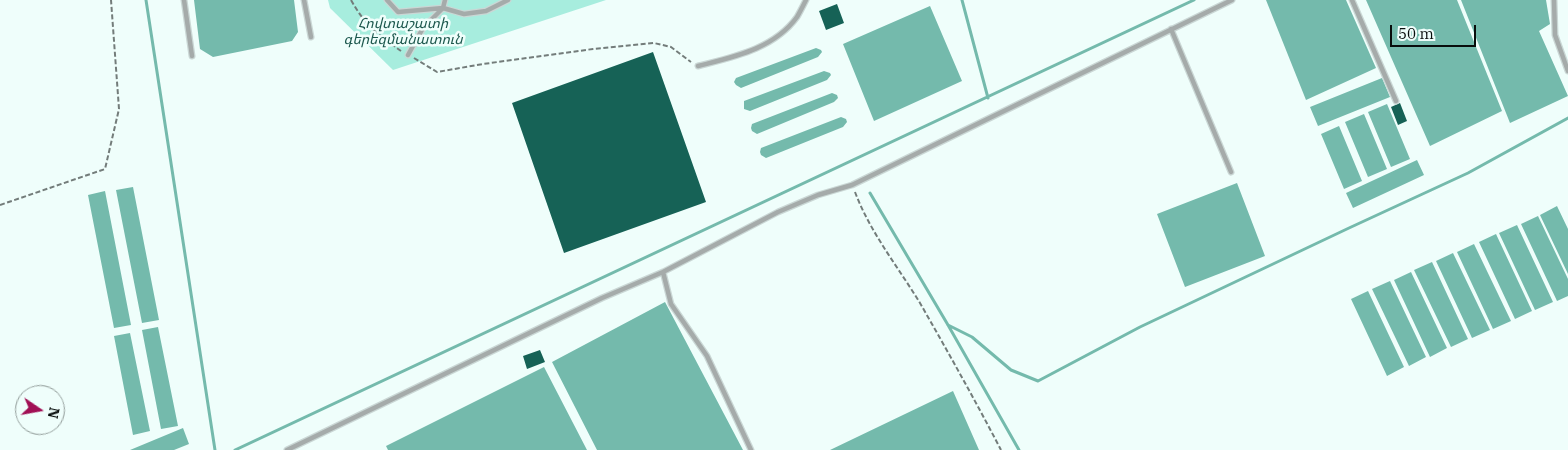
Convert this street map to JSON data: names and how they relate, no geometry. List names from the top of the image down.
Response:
{
  "parks": ["Հովտաշատի գերեզմանատուն"],
  "scale_bar": "50 m",
  "north": "right"
}
